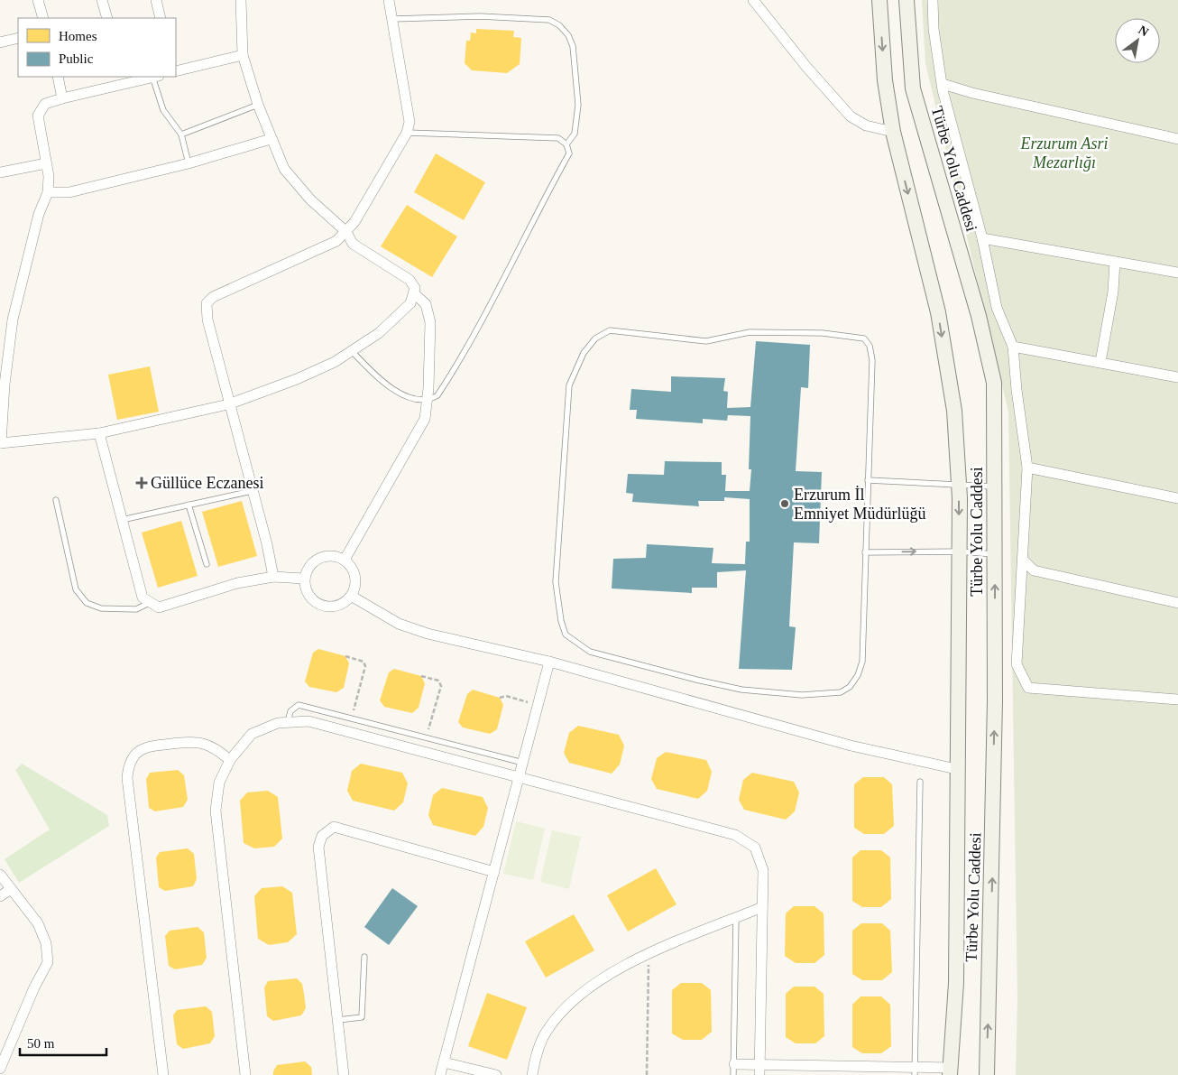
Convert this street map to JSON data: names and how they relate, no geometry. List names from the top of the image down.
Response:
{
  "streets": {
    "street": ["Türbe Yolu Caddesi"]
  },
  "parks": ["Erzurum Asri Mezarlığı"],
  "places": {
    "health": ["Güllüce Eczanesi"],
    "other": ["Erzurum İl Emniyet Müdürlüğü"]
  },
  "legend": ["Homes", "Public"],
  "scale_bar": "50 m",
  "north": "top right"
}
